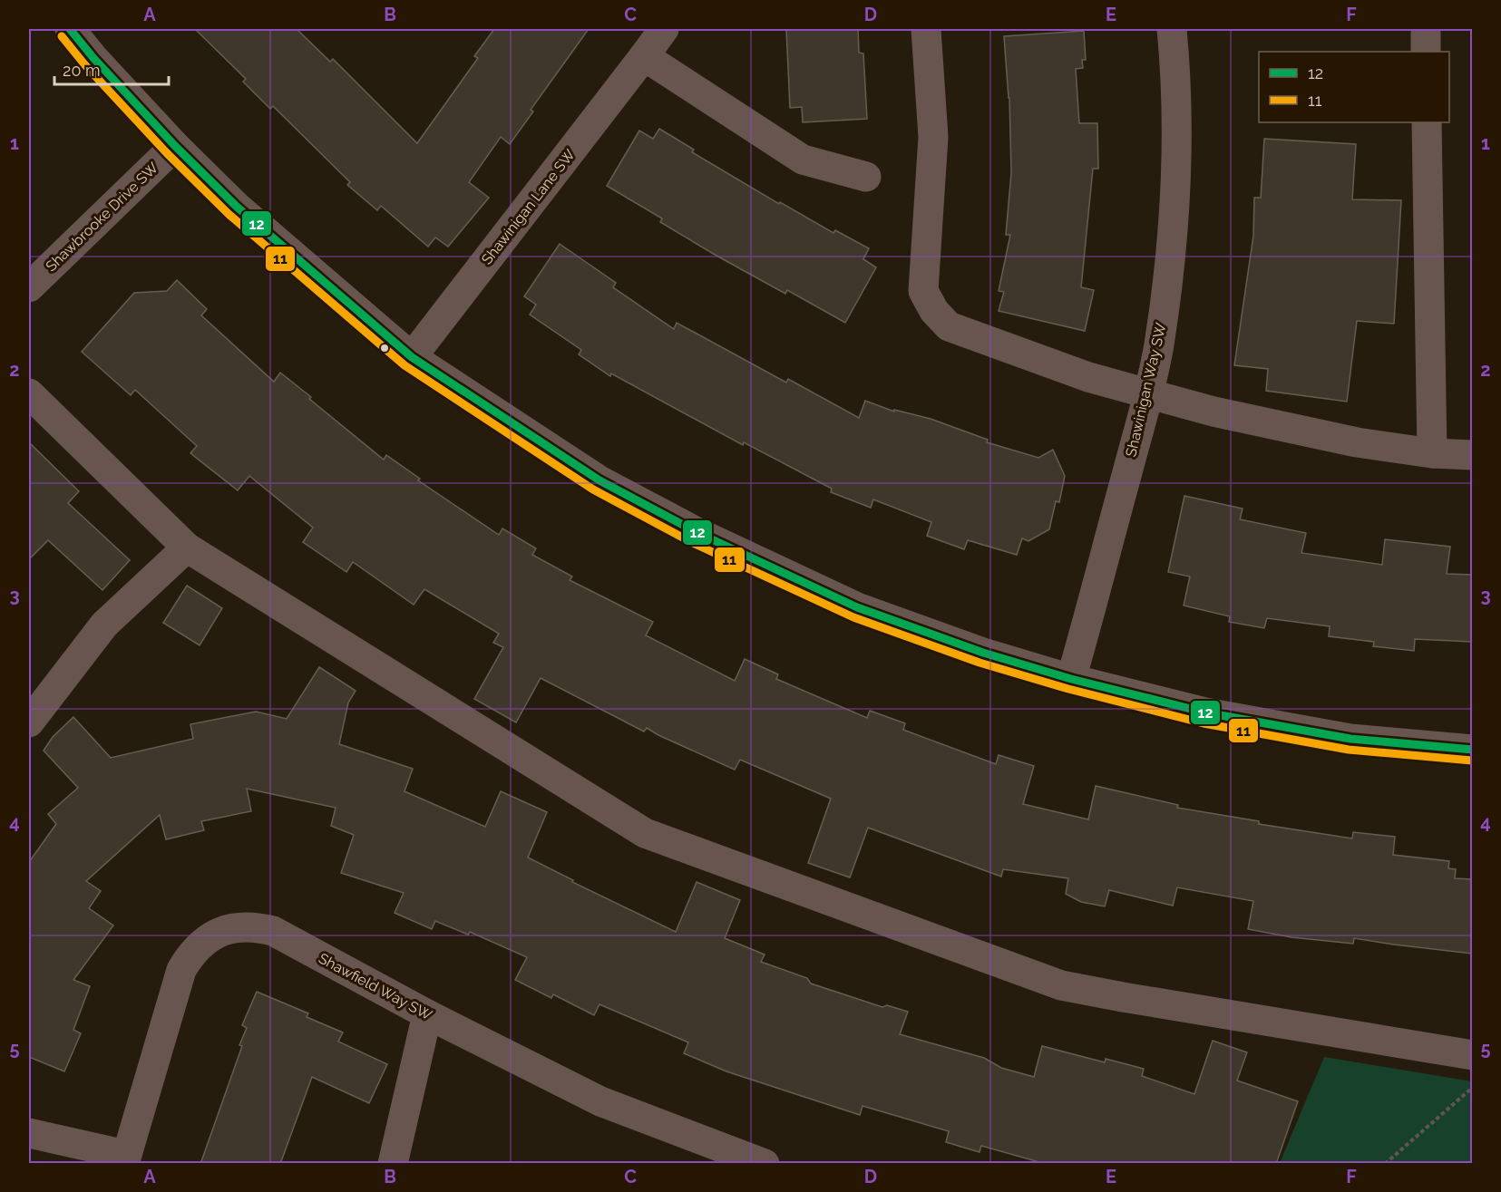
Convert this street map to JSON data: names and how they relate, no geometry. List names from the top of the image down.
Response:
{
  "streets": {
    "street": [
      "Shawinigan Lane SW",
      "Shawbrooke Drive SW",
      "Shawinigan Way SW",
      "Shawfield Way SW"
    ]
  },
  "lines": ["transit line 12", "transit line 11"],
  "legend": ["12", "11"],
  "scale_bar": "20 m",
  "grid": {
    "columns": [
      "A",
      "B",
      "C",
      "D",
      "E",
      "F"
    ],
    "rows": [
      "1",
      "2",
      "3",
      "4",
      "5"
    ]
  }
}
